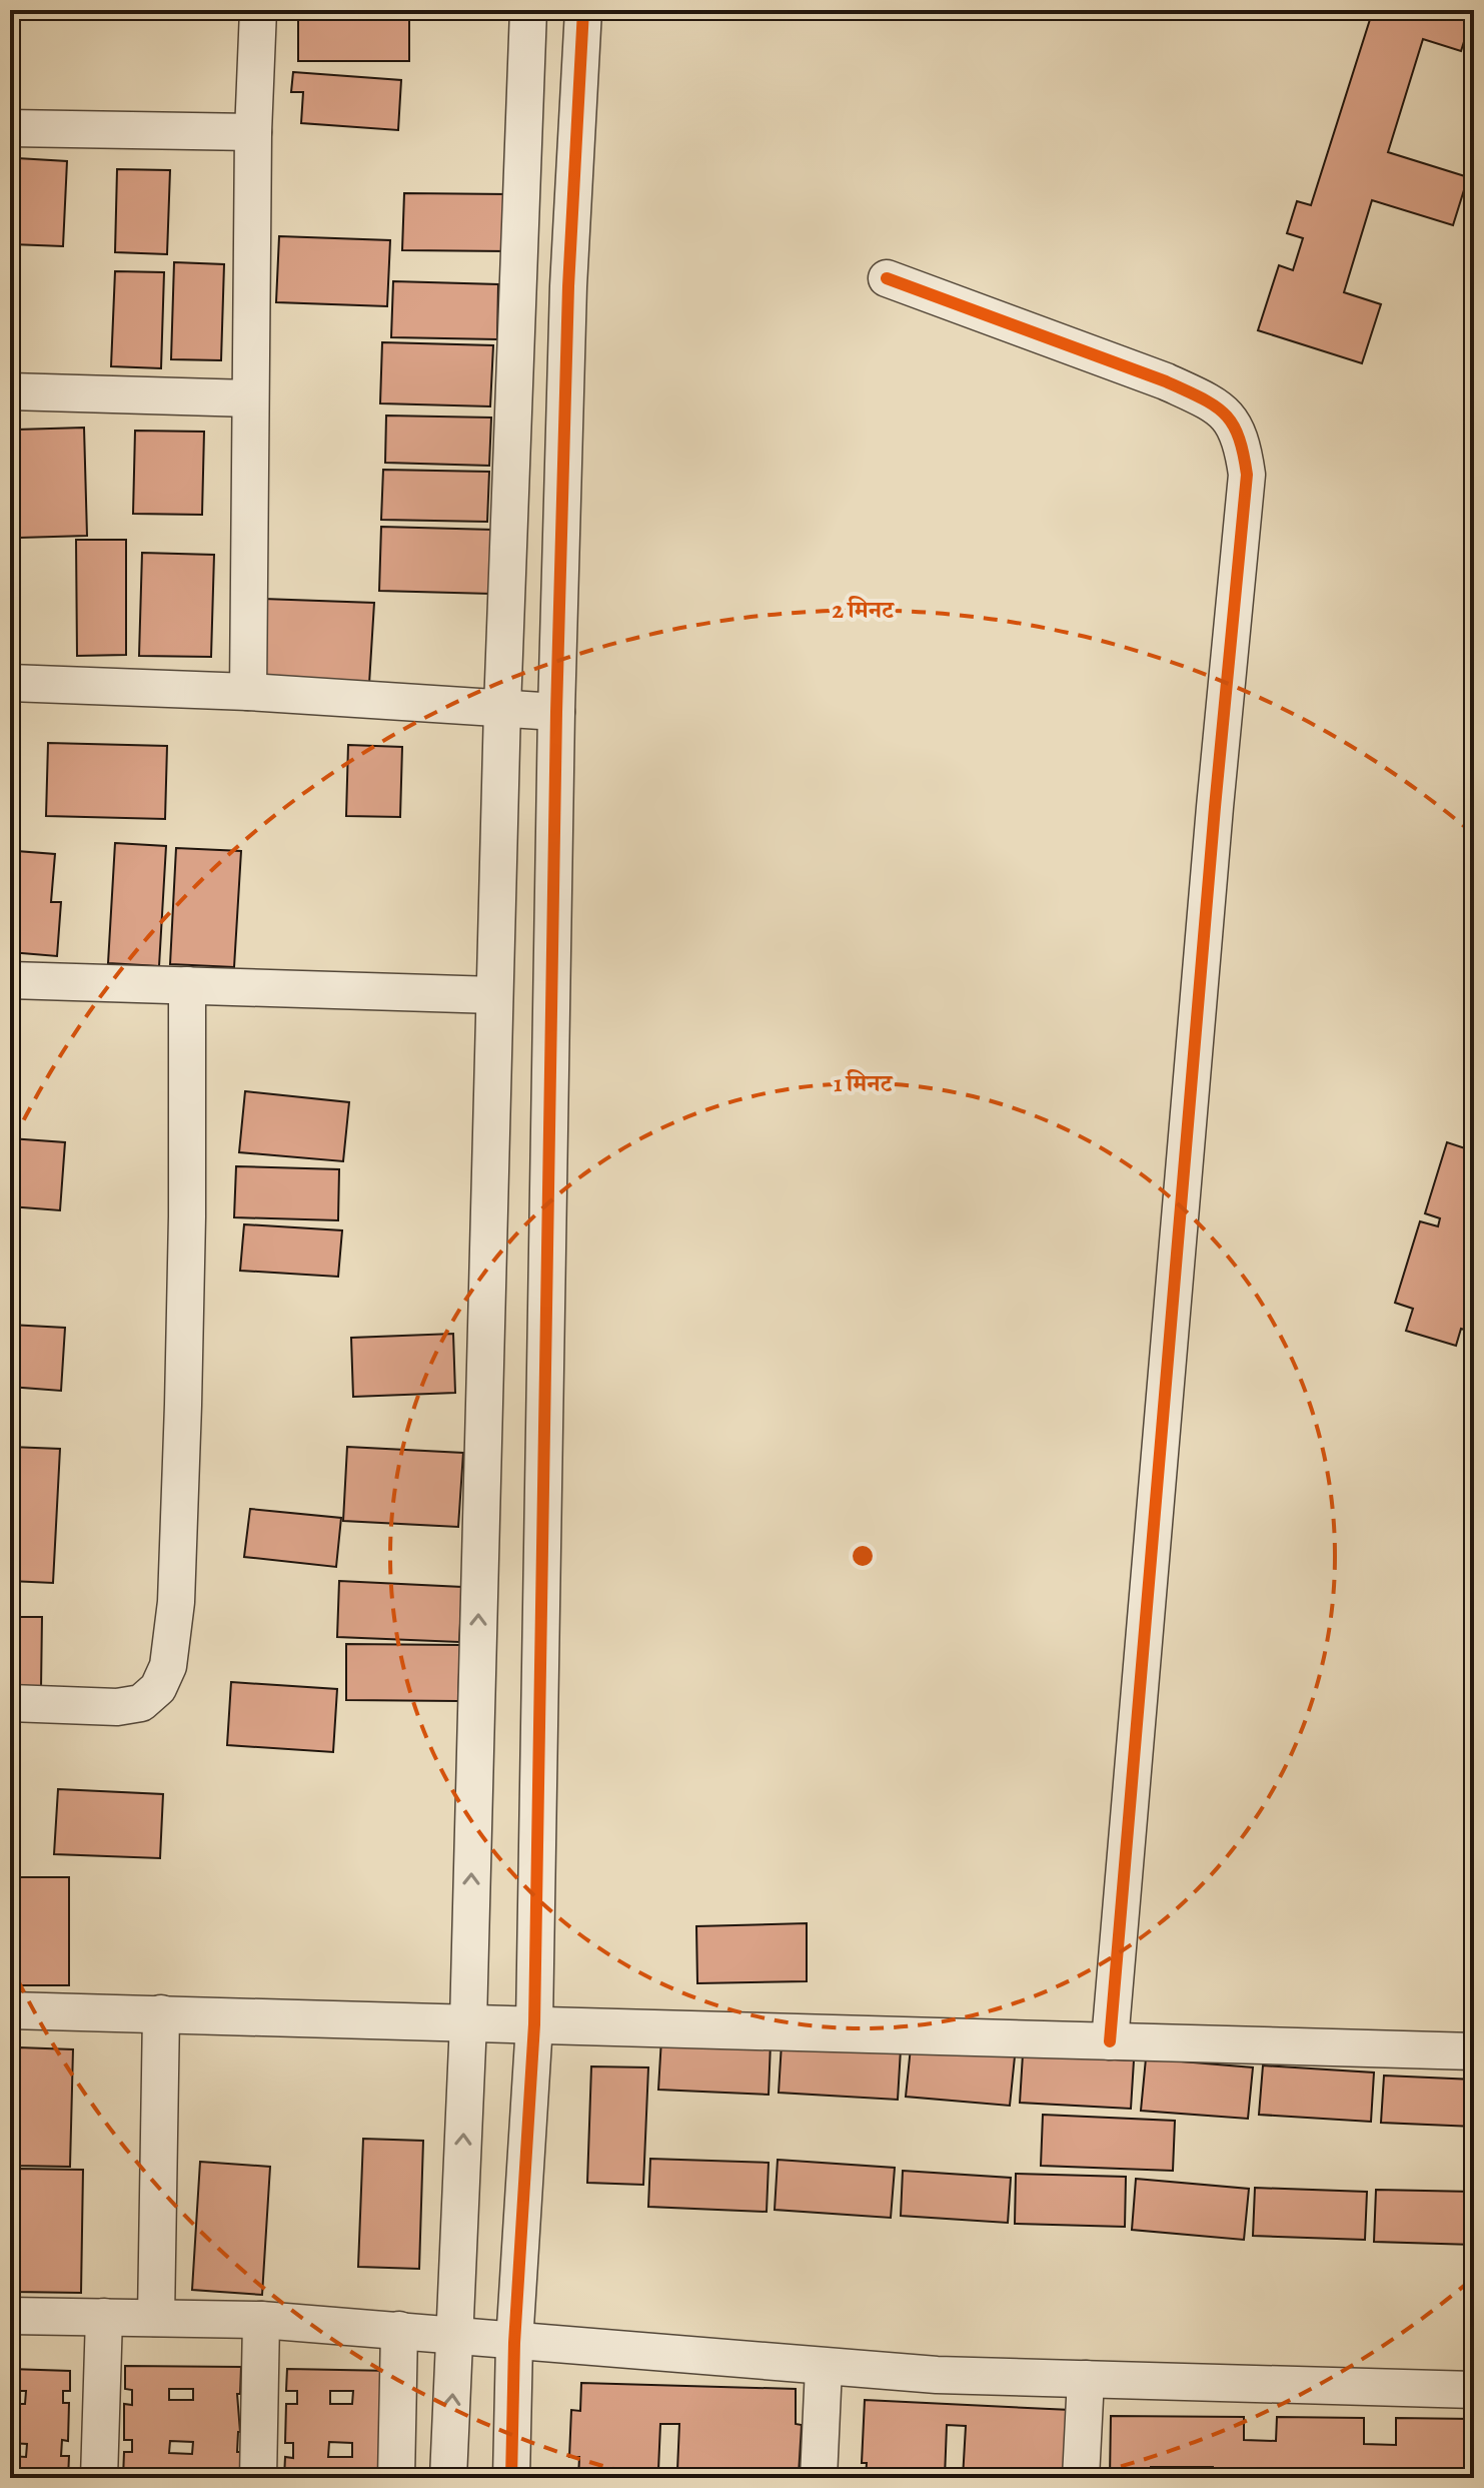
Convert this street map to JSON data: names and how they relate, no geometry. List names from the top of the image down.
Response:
{
  "rings": ["2 मिनट", "1 मिनट"]
}
